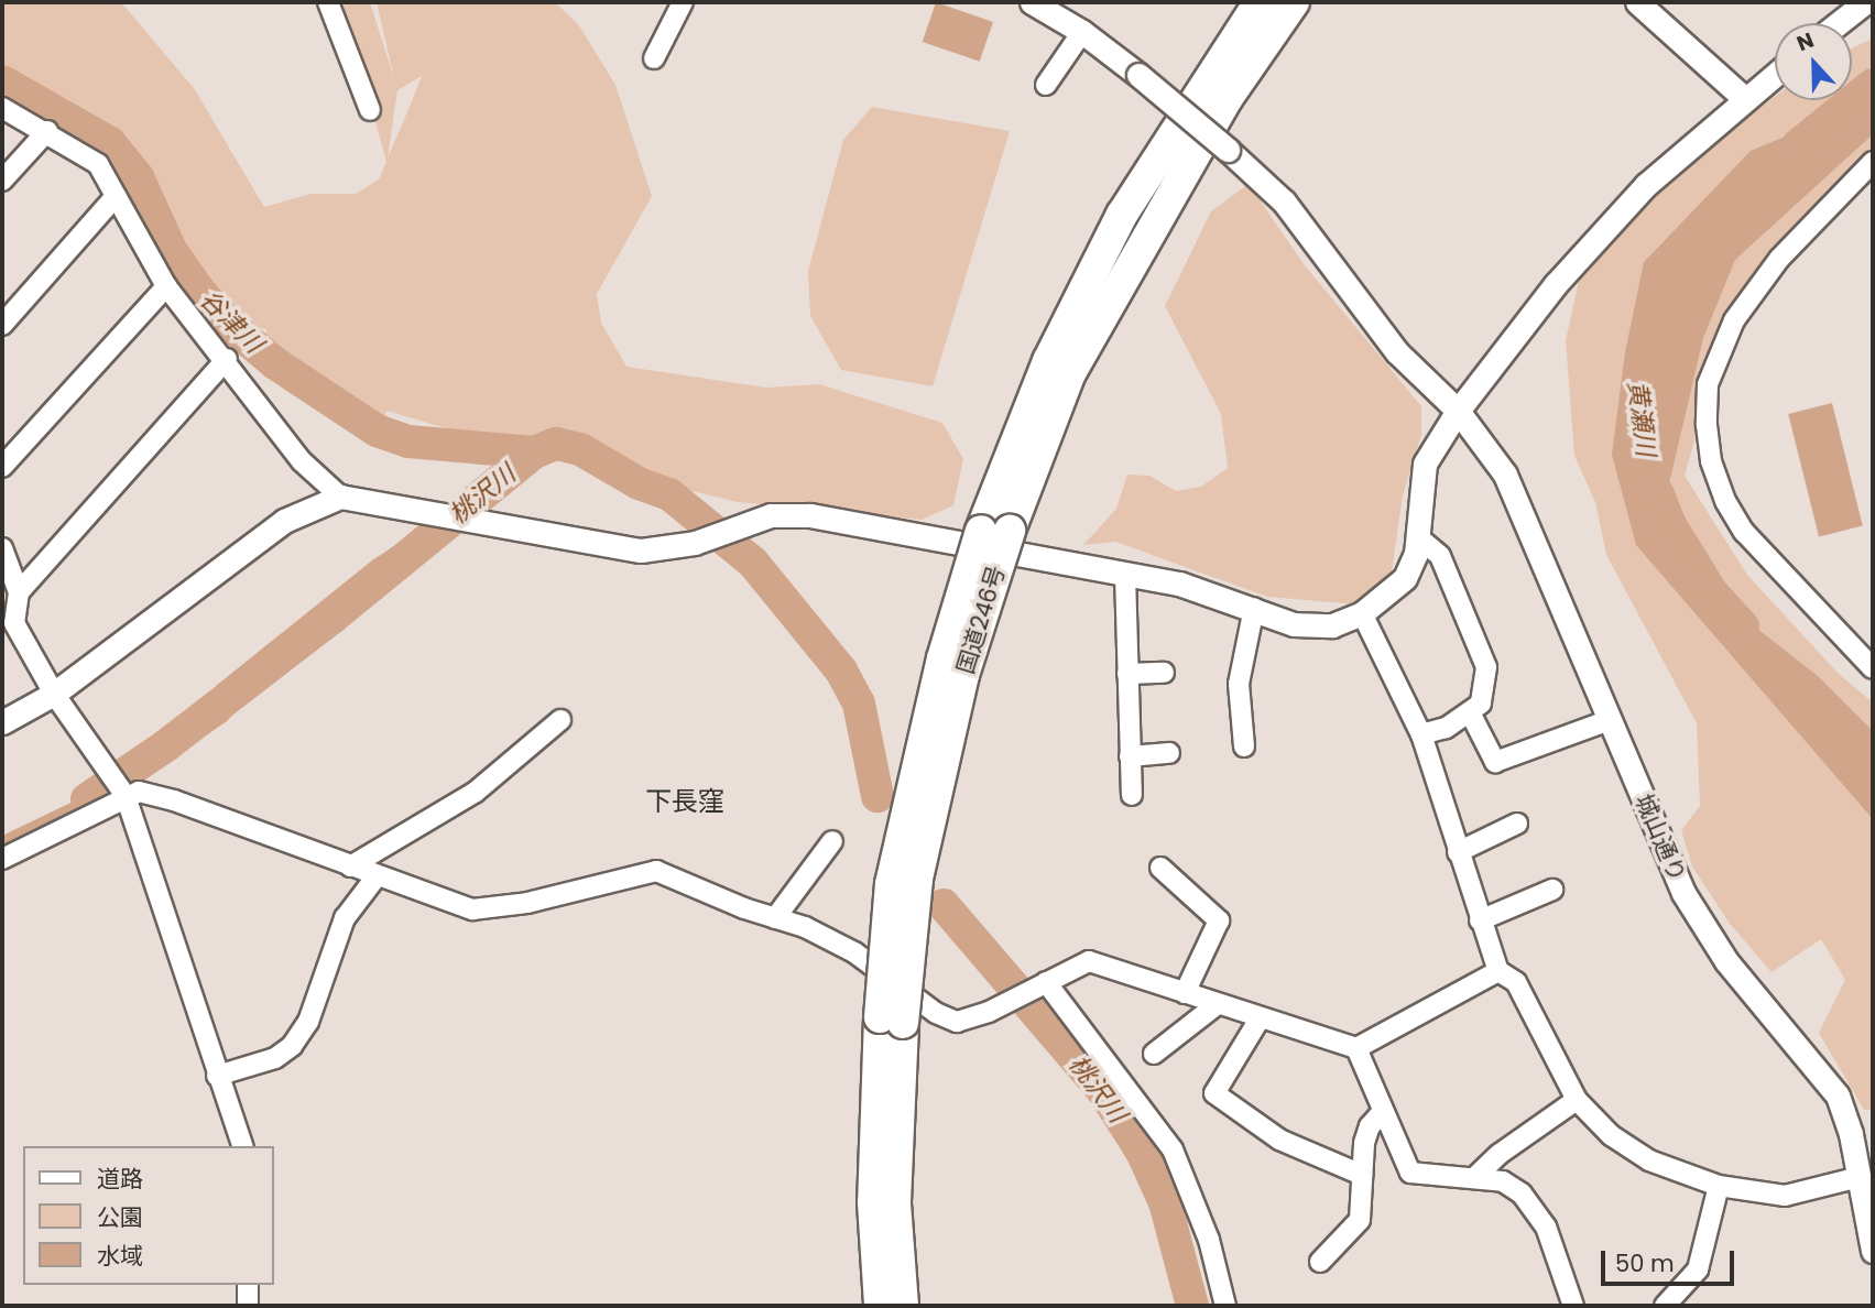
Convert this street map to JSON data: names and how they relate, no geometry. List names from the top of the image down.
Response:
{
  "streets": {
    "highway": ["国道246号"],
    "street": ["城山通り"]
  },
  "districts": ["下長窪"],
  "water": ["谷津川", "黄瀬川", "桃沢川"],
  "legend": ["道路", "公園", "水域"],
  "scale_bar": "50 m",
  "north": "top"
}
